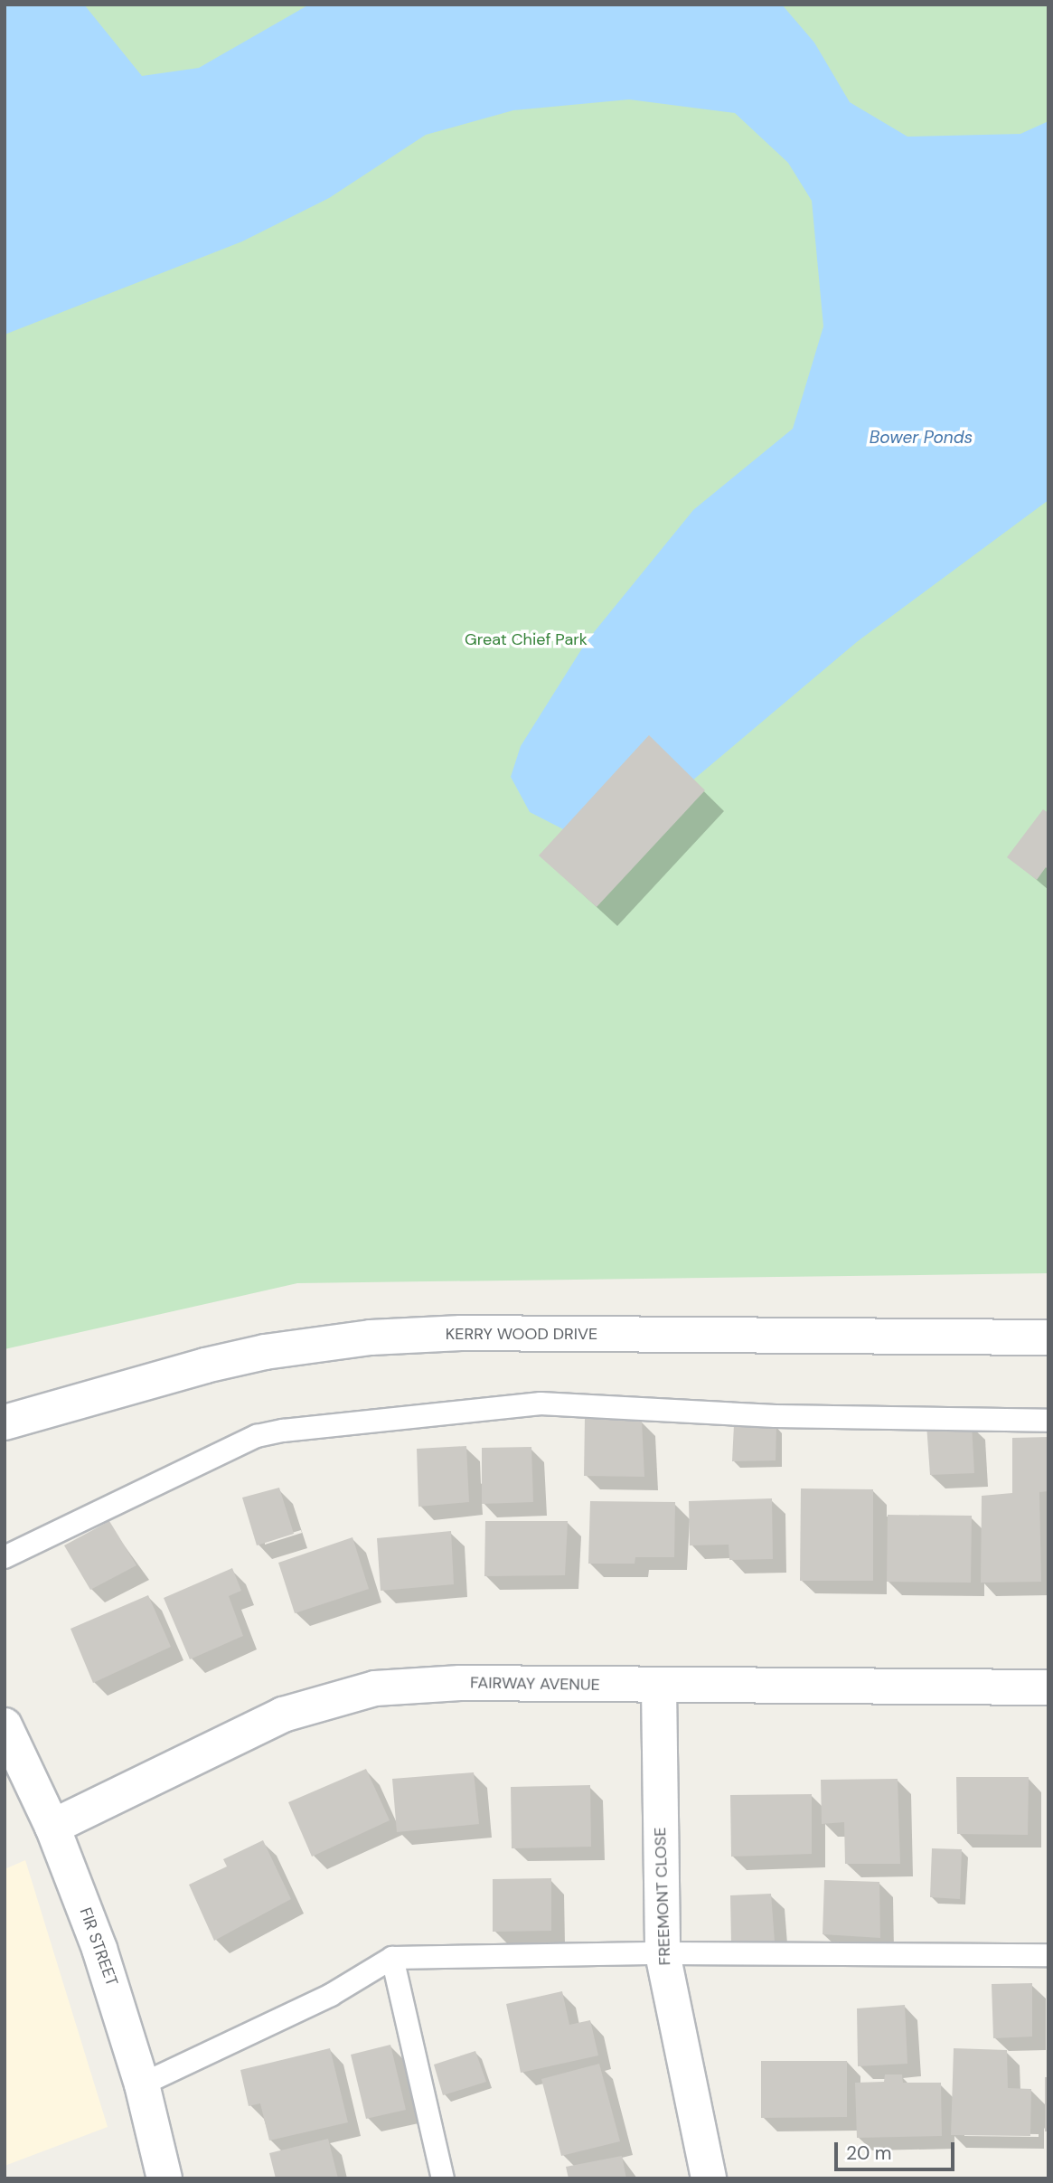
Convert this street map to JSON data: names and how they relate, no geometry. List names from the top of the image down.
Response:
{
  "streets": {
    "street": [
      "KERRY WOOD DRIVE",
      "FAIRWAY AVENUE",
      "FREEMONT CLOSE",
      "FIR STREET"
    ]
  },
  "crossings": [
    ["FAIRWAY AVENUE", "FREEMONT CLOSE"],
    ["FAIRWAY AVENUE", "FIR STREET"]
  ],
  "water": ["Bower Ponds"],
  "parks": ["Great Chief Park"],
  "scale_bar": "20 m"
}
